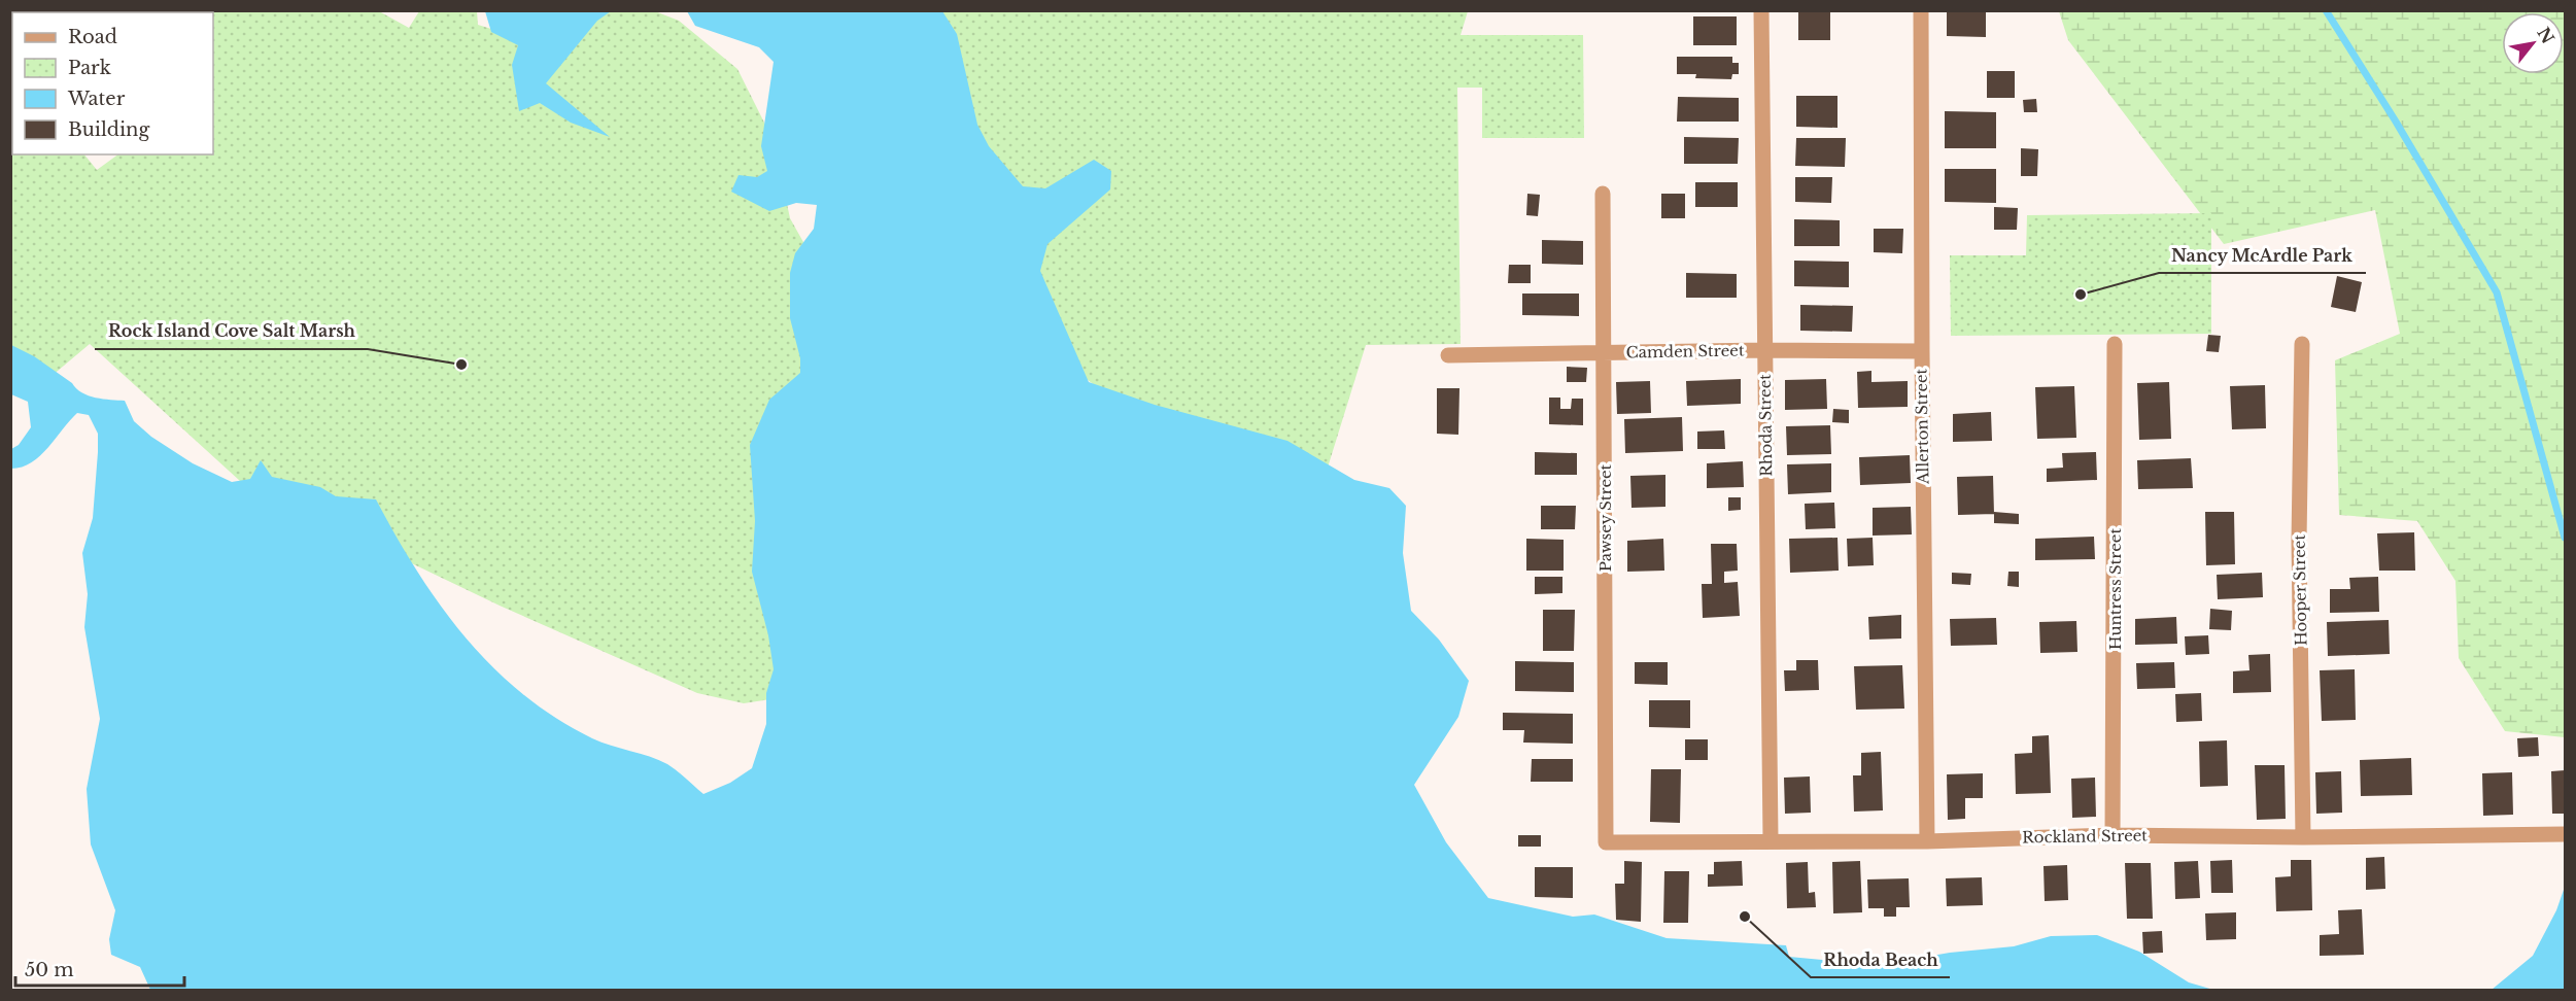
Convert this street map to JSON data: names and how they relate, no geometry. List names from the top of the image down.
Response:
{
  "streets": {
    "street": [
      "Camden Street",
      "Rhoda Street",
      "Allerton Street",
      "Pawsey Street",
      "Huntress Street",
      "Hooper Street",
      "Rockland Street"
    ]
  },
  "crossings": [
    ["Camden Street", "Rhoda Street"],
    ["Camden Street", "Allerton Street"],
    ["Camden Street", "Pawsey Street"],
    ["Rhoda Street", "Rockland Street"],
    ["Allerton Street", "Rockland Street"],
    ["Pawsey Street", "Rockland Street"],
    ["Huntress Street", "Rockland Street"],
    ["Hooper Street", "Rockland Street"]
  ],
  "places": ["Nancy McArdle Park", "Rock Island Cove Salt Marsh", "Rhoda Beach"],
  "legend": [
    "Road",
    "Park",
    "Water",
    "Building"
  ],
  "scale_bar": "50 m",
  "north": "top right"
}
